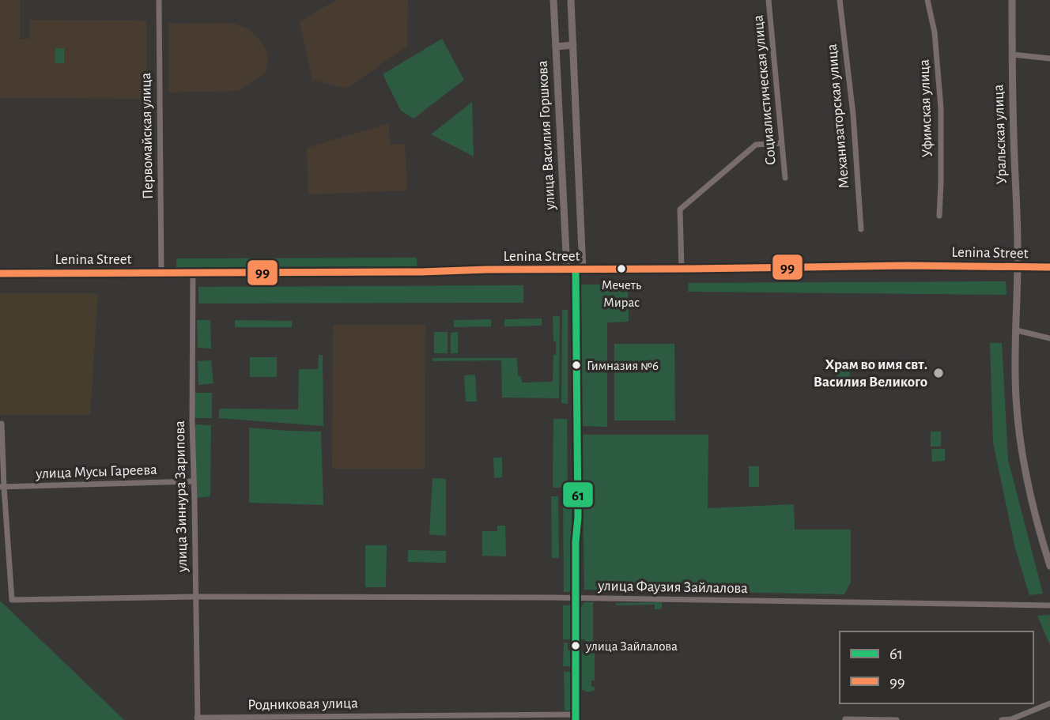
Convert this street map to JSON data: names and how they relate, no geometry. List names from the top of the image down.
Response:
{
  "streets": {
    "main road": ["Уральская улица", "улица Василия Горшкова", "Lenina Street"],
    "street": [
      "Социалистическая улица",
      "Уфимская улица",
      "Механизаторская улица",
      "Первомайская улица",
      "улица Мусы Гареева",
      "улица Зиннура Зарипова",
      "улица Фаузия Зайлалова",
      "Родниковая улица"
    ]
  },
  "crossings": [
    ["Уральская улица", "Lenina Street"],
    ["улица Василия Горшкова", "Lenina Street"],
    ["Первомайская улица", "Lenina Street"],
    ["Lenina Street", "улица Зиннура Зарипова"],
    ["улица Мусы Гареева", "улица Зиннура Зарипова"],
    ["улица Мусы Гареева", "улица Фаузия Зайлалова"],
    ["улица Зиннура Зарипова", "улица Фаузия Зайлалова"],
    ["улица Зиннура Зарипова", "Родниковая улица"]
  ],
  "places": [
    "Мечеть Мирас",
    "Гимназия №6",
    "Храм во имя свт. Василия Великого",
    "улица Зайлалова"
  ],
  "lines": ["transit line 99", "transit line 61"],
  "legend": ["61", "99"]
}
